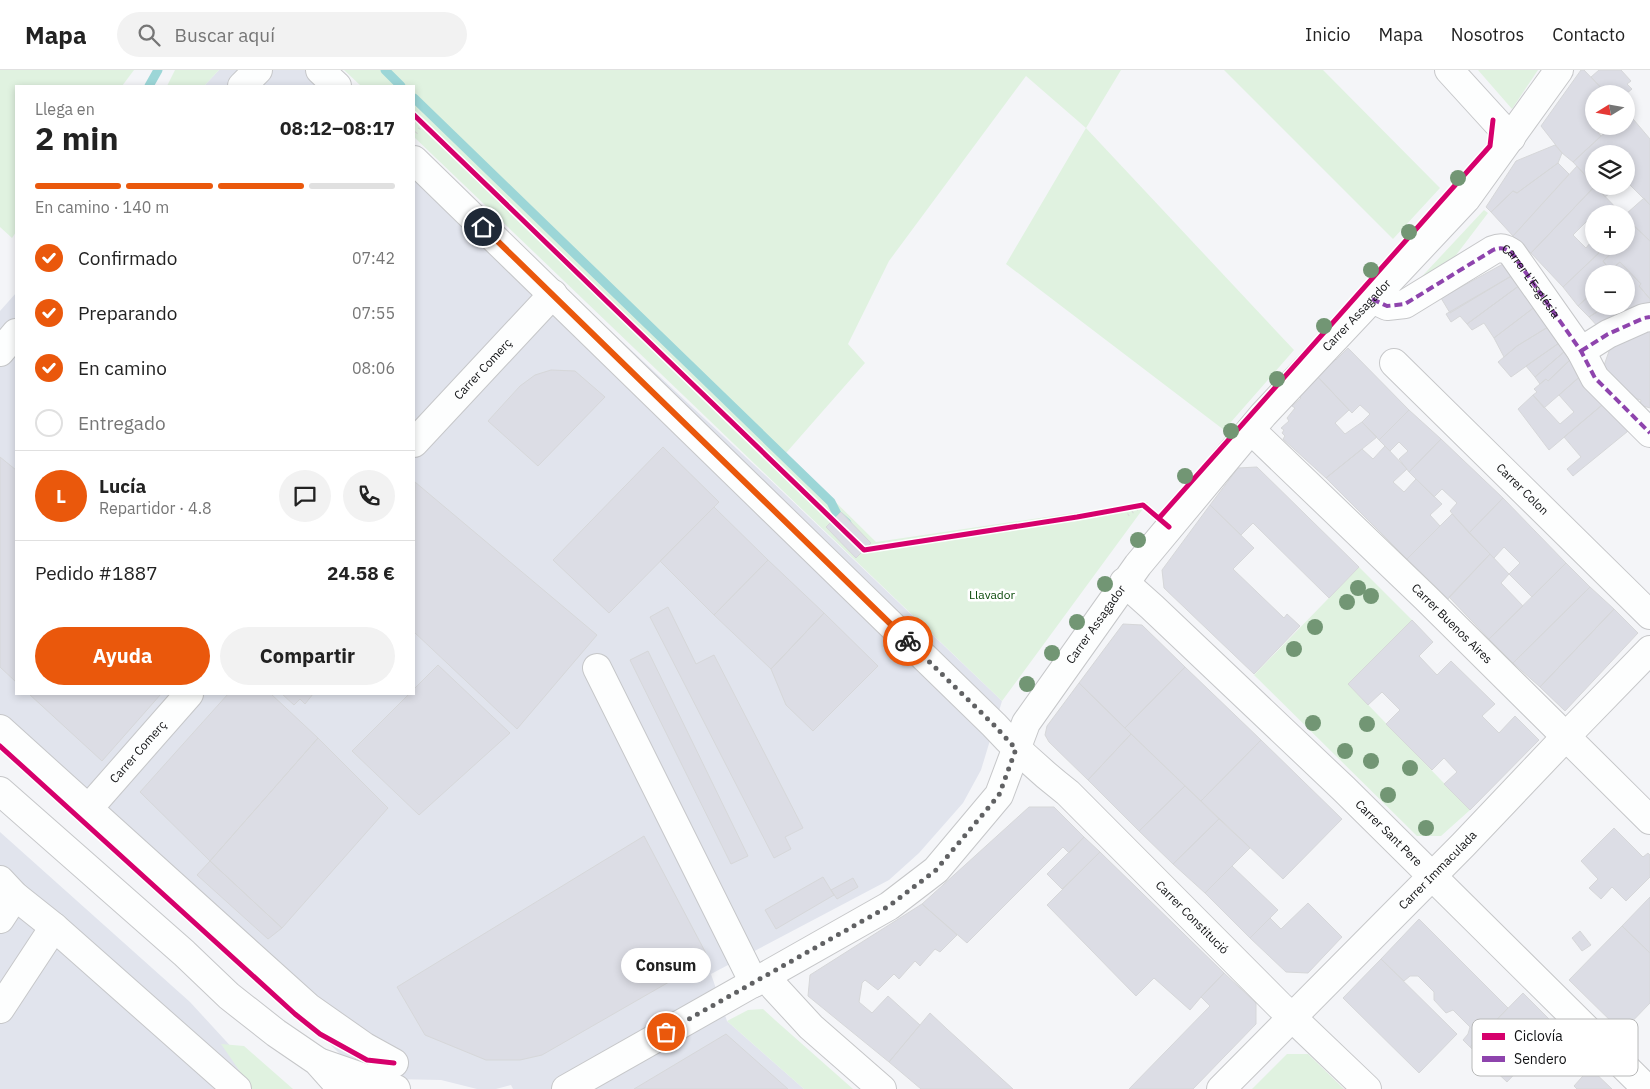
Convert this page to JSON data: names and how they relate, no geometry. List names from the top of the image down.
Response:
{
  "streets": {
    "street": [
      "Carrer L'Església",
      "Carrer Assagador",
      "Carrer Comerç",
      "Carrer Colon",
      "Carrer Buenos Aires",
      "Carrer Sant Pere",
      "Carrer Immaculada",
      "Carrer Constitució"
    ]
  },
  "crossings": [
    ["Carrer L'Església", "Carrer Assagador"],
    ["Carrer Assagador", "Carrer Buenos Aires"],
    ["Carrer Assagador", "Carrer Sant Pere"],
    ["Carrer Assagador", "Carrer Constitució"],
    ["Carrer Comerç", "Carrer Constitució"],
    ["Carrer Buenos Aires", "Carrer Immaculada"],
    ["Carrer Sant Pere", "Carrer Immaculada"],
    ["Carrer Immaculada", "Carrer Constitució"]
  ],
  "parks": ["Llavador"],
  "places": ["Consum"],
  "legend": ["Ciclovía", "Sendero"],
  "north": "left",
  "page": {
    "header": "Mapa",
    "search": "Buscar aquí",
    "nav": [
      "Inicio",
      "Mapa",
      "Nosotros",
      "Contacto"
    ],
    "map_buttons": ["+", "−"],
    "heading": ["2 min", "Llega en", "08:12–08:17"],
    "panel": [
      "Lucía",
      "Repartidor · 4.8",
      "Pedido #1887",
      "24.58 €"
    ],
    "bar": "En camino · 140 m",
    "list": [
      ["Confirmado", "07:42"],
      ["Preparando", "07:55"],
      ["En camino", "08:06"],
      "Entregado"
    ],
    "round": "L",
    "buttons": ["Ayuda", "Compartir"],
    "bubble": "Consum"
  }
}
